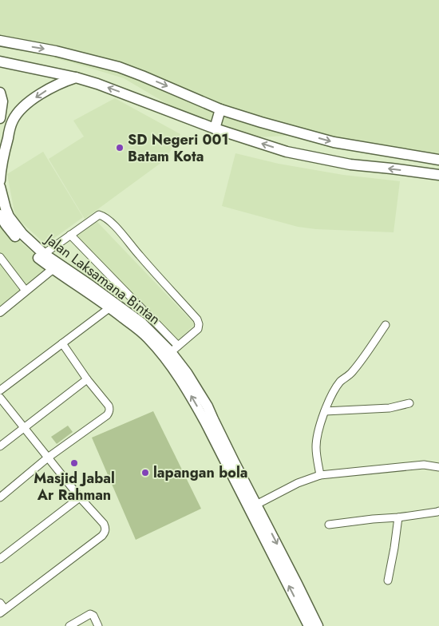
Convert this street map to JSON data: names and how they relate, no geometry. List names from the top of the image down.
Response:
{
  "streets": {
    "main road": ["Jalan Laksamana Bintan"]
  },
  "places": ["SD Negeri 001 Batam Kota", "Masjid Jabal Ar Rahman", "lapangan bola"]
}
